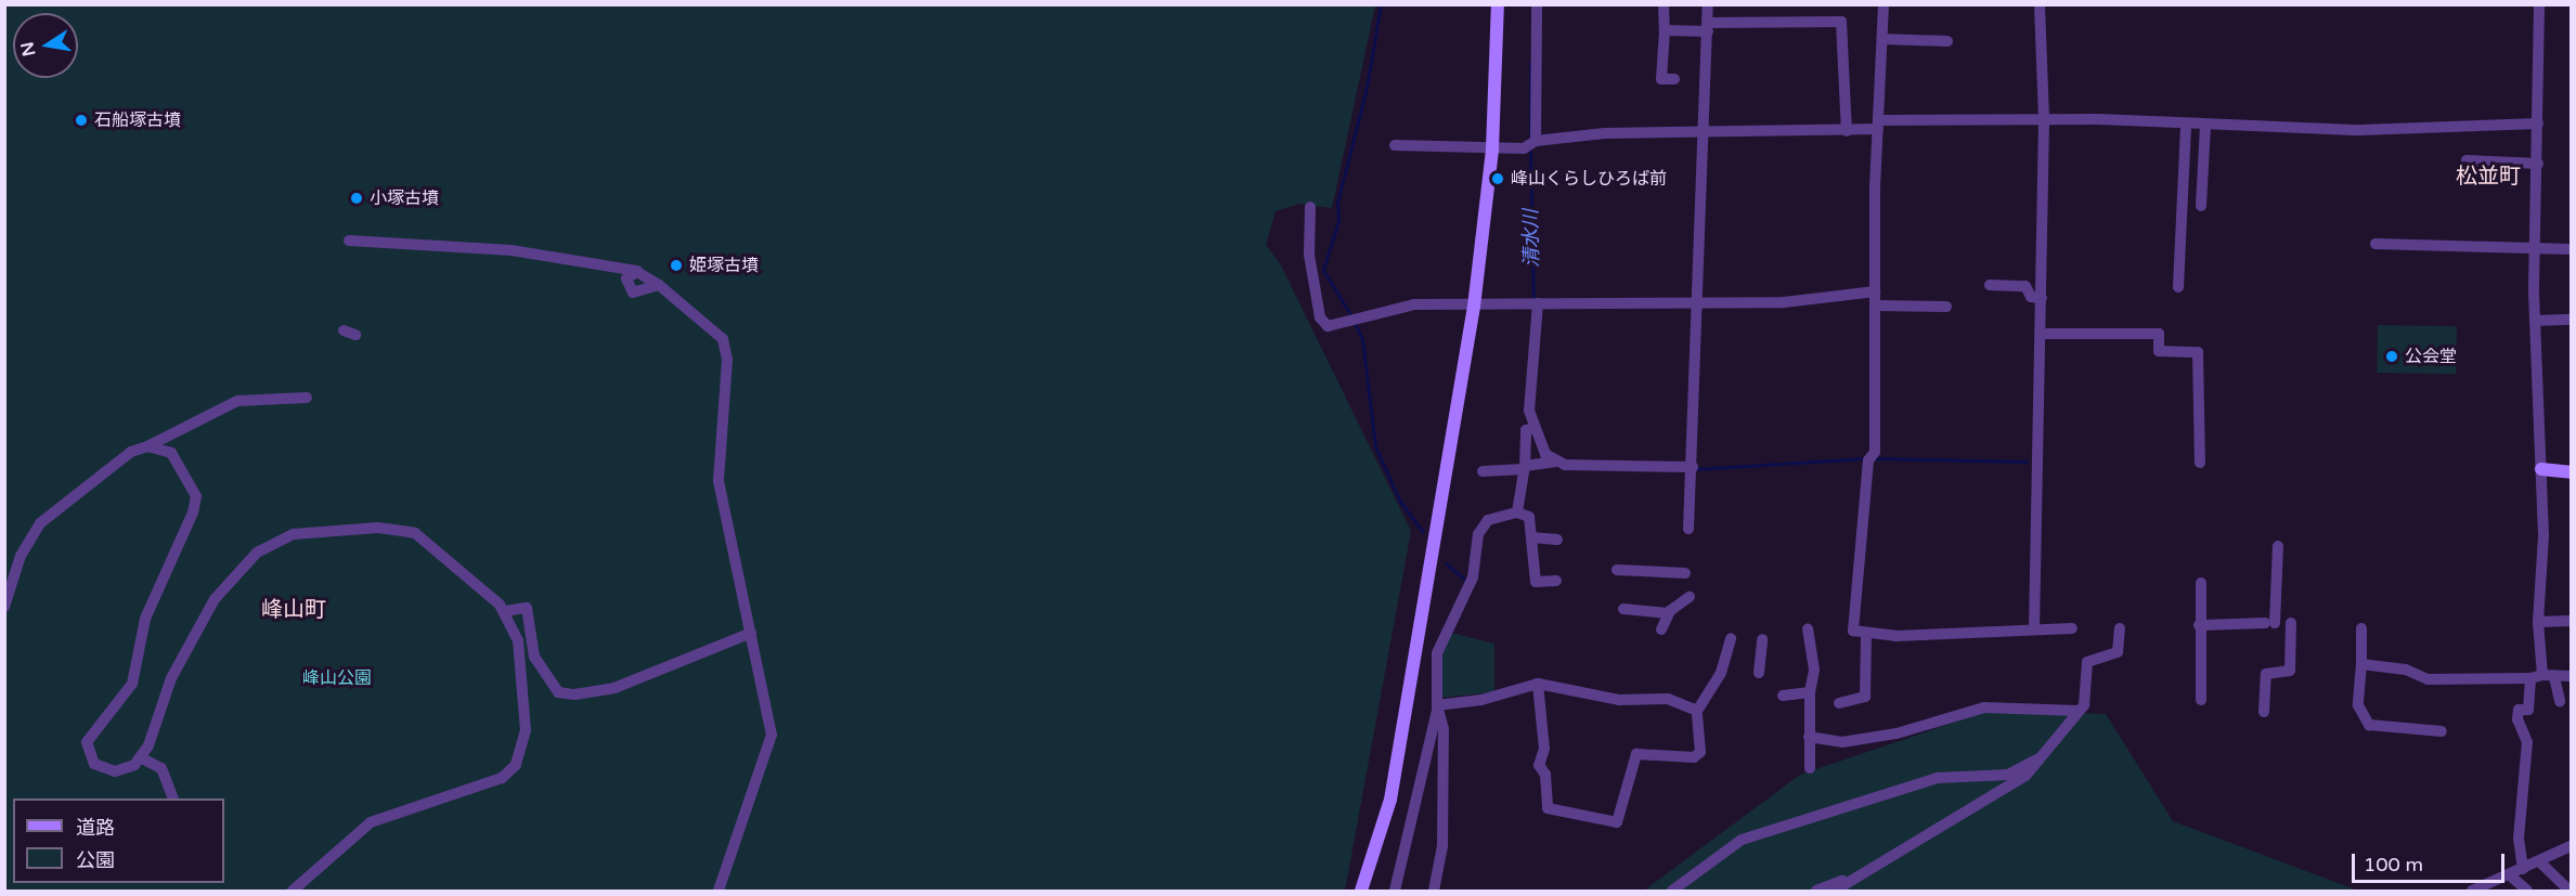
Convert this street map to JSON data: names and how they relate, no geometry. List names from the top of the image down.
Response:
{
  "districts": ["松並町", "峰山町"],
  "water": ["清水川"],
  "parks": ["峰山公園"],
  "places": [
    "石船塚古墳",
    "峰山くらしひろば前",
    "小塚古墳",
    "姫塚古墳",
    "公会堂"
  ],
  "legend": ["道路", "公園"],
  "scale_bar": "100 m",
  "north": "left"
}
